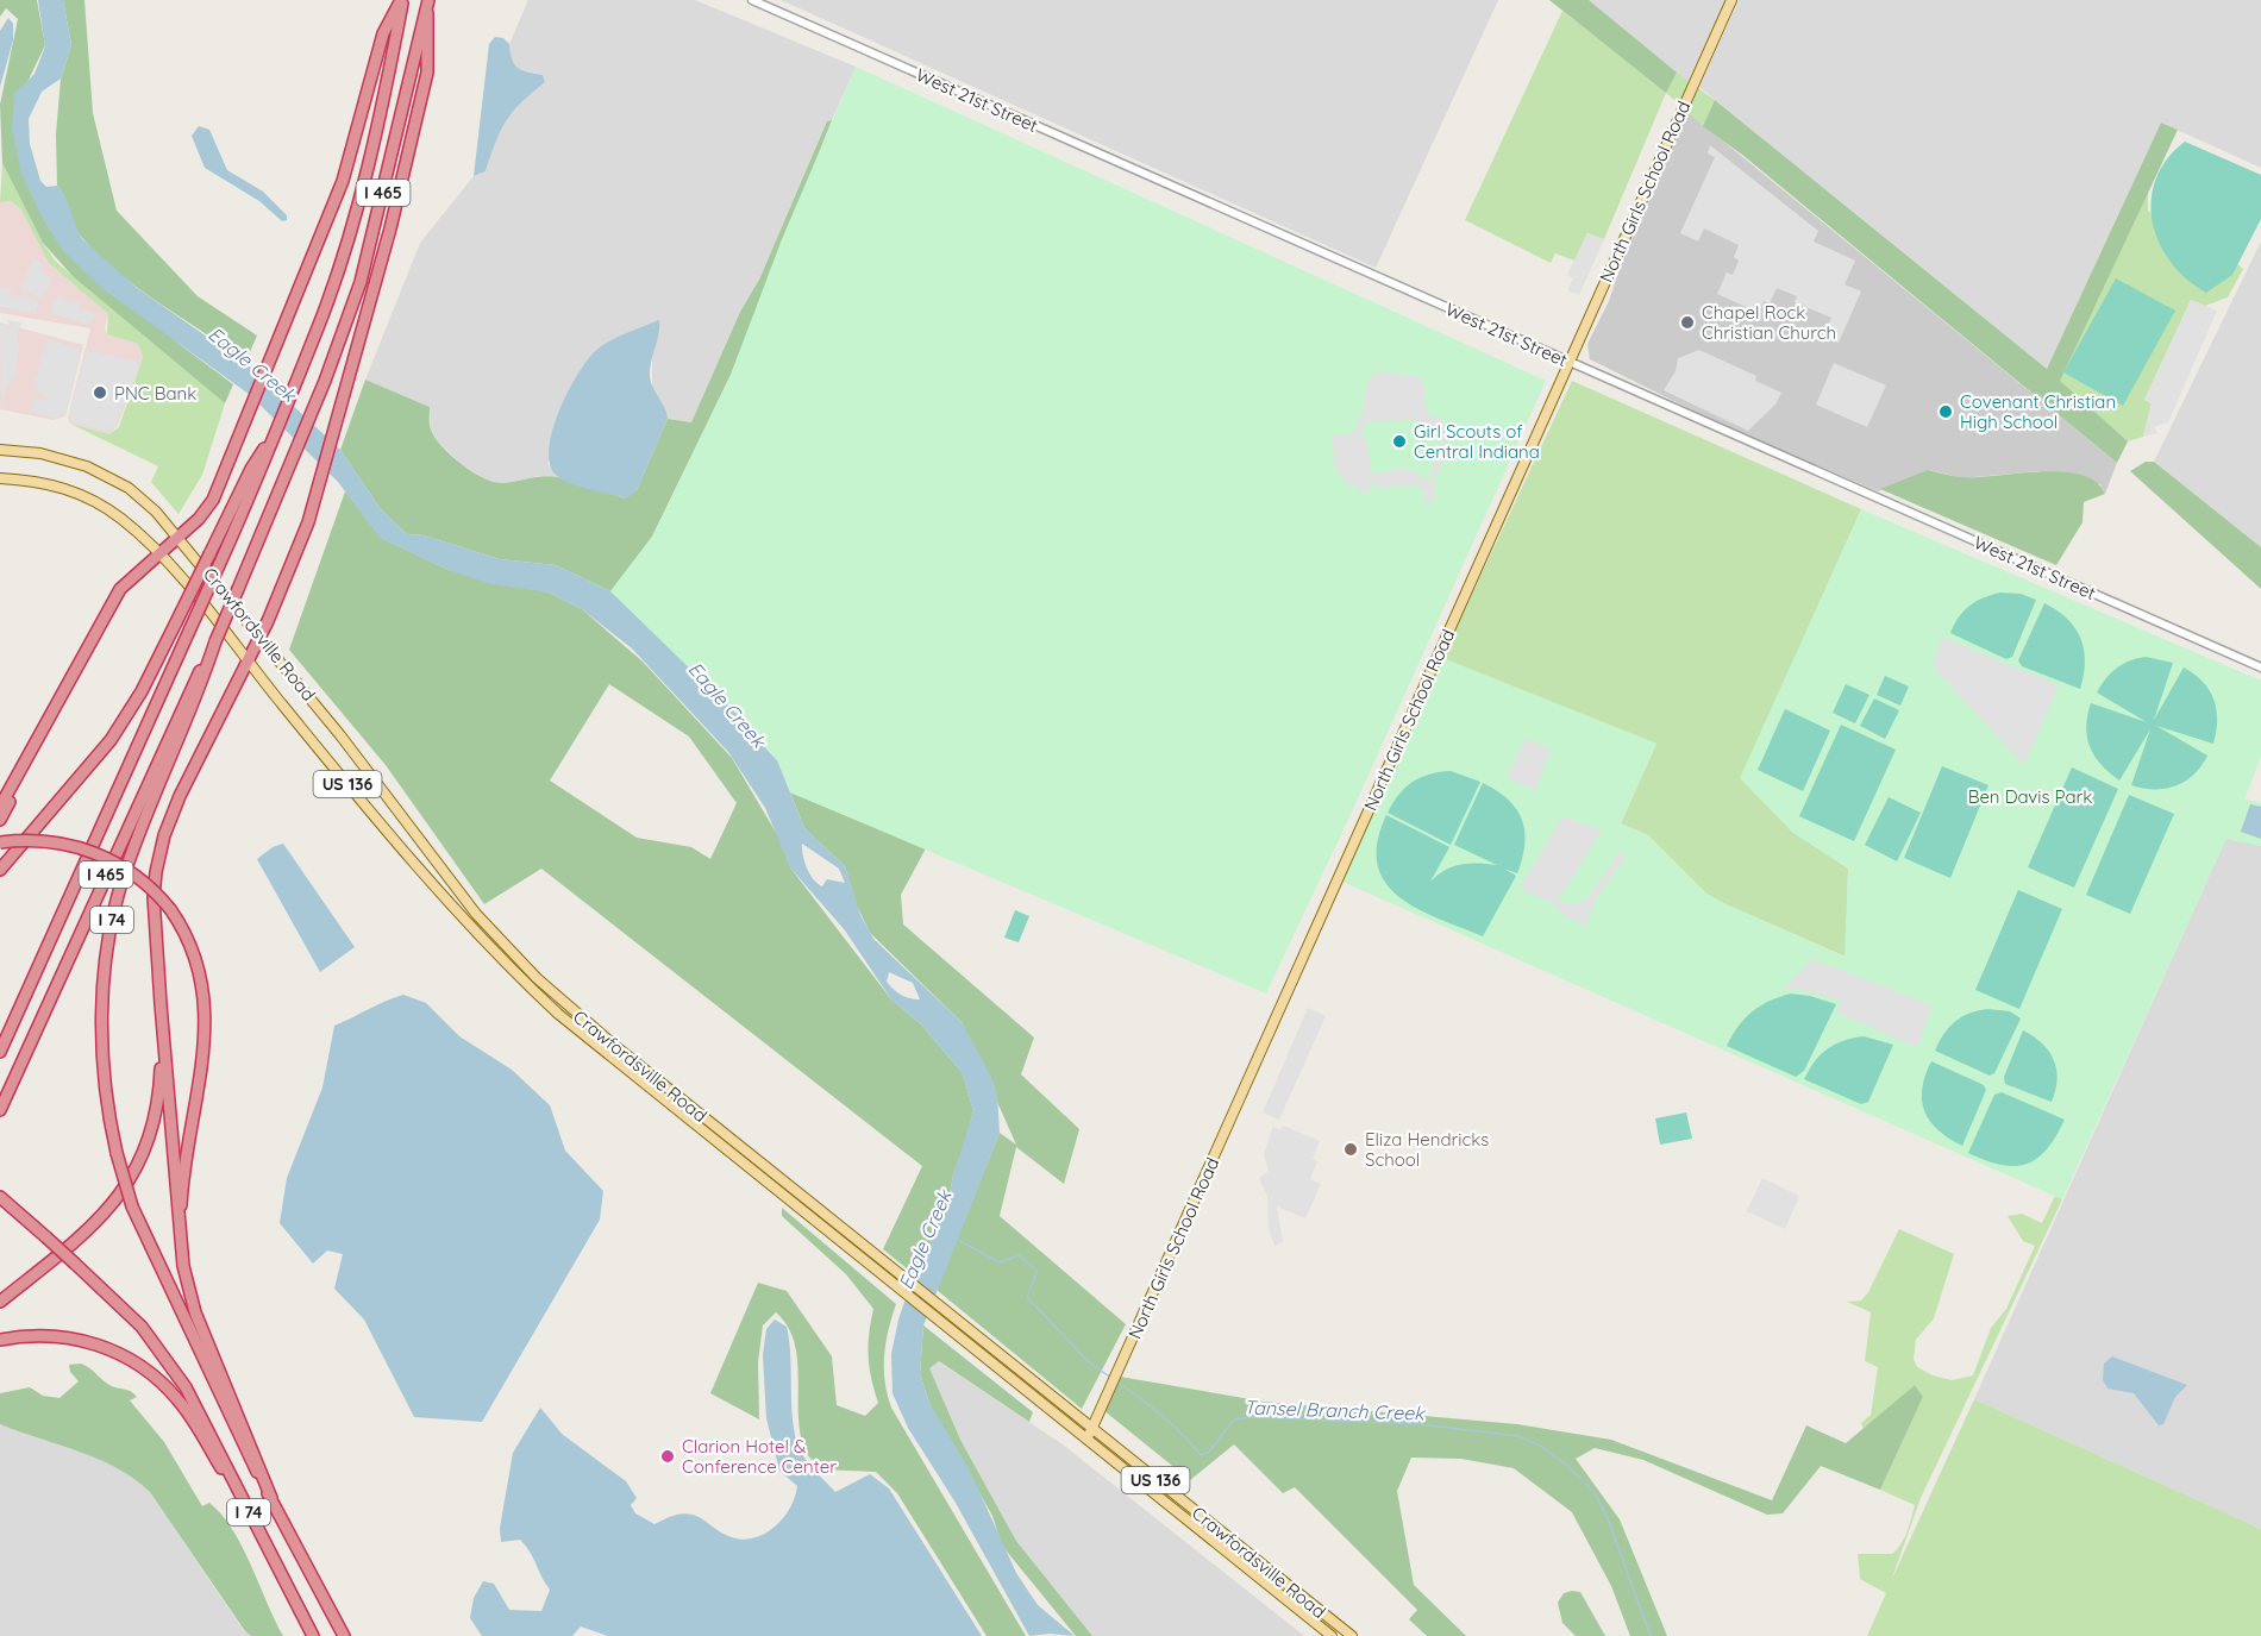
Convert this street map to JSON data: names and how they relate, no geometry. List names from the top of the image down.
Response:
{
  "streets": {
    "highway": ["I 465", "I 74"],
    "main road": ["North Girls School Road", "Crawfordsville Road", "US 136"],
    "street": ["West 21st Street"]
  },
  "crossings": [
    ["West 21st Street", "North Girls School Road"],
    ["North Girls School Road", "Crawfordsville Road"],
    ["I 465", "I 74"]
  ],
  "water": ["Eagle Creek", "Tansel Branch Creek"],
  "parks": ["Ben Davis Park"],
  "places": [
    "Chapel Rock Christian Church",
    "PNC Bank",
    "Covenant Christian High School",
    "Girl Scouts of Central Indiana",
    "Eliza Hendricks School",
    "Clarion Hotel & Conference Center"
  ]
}
